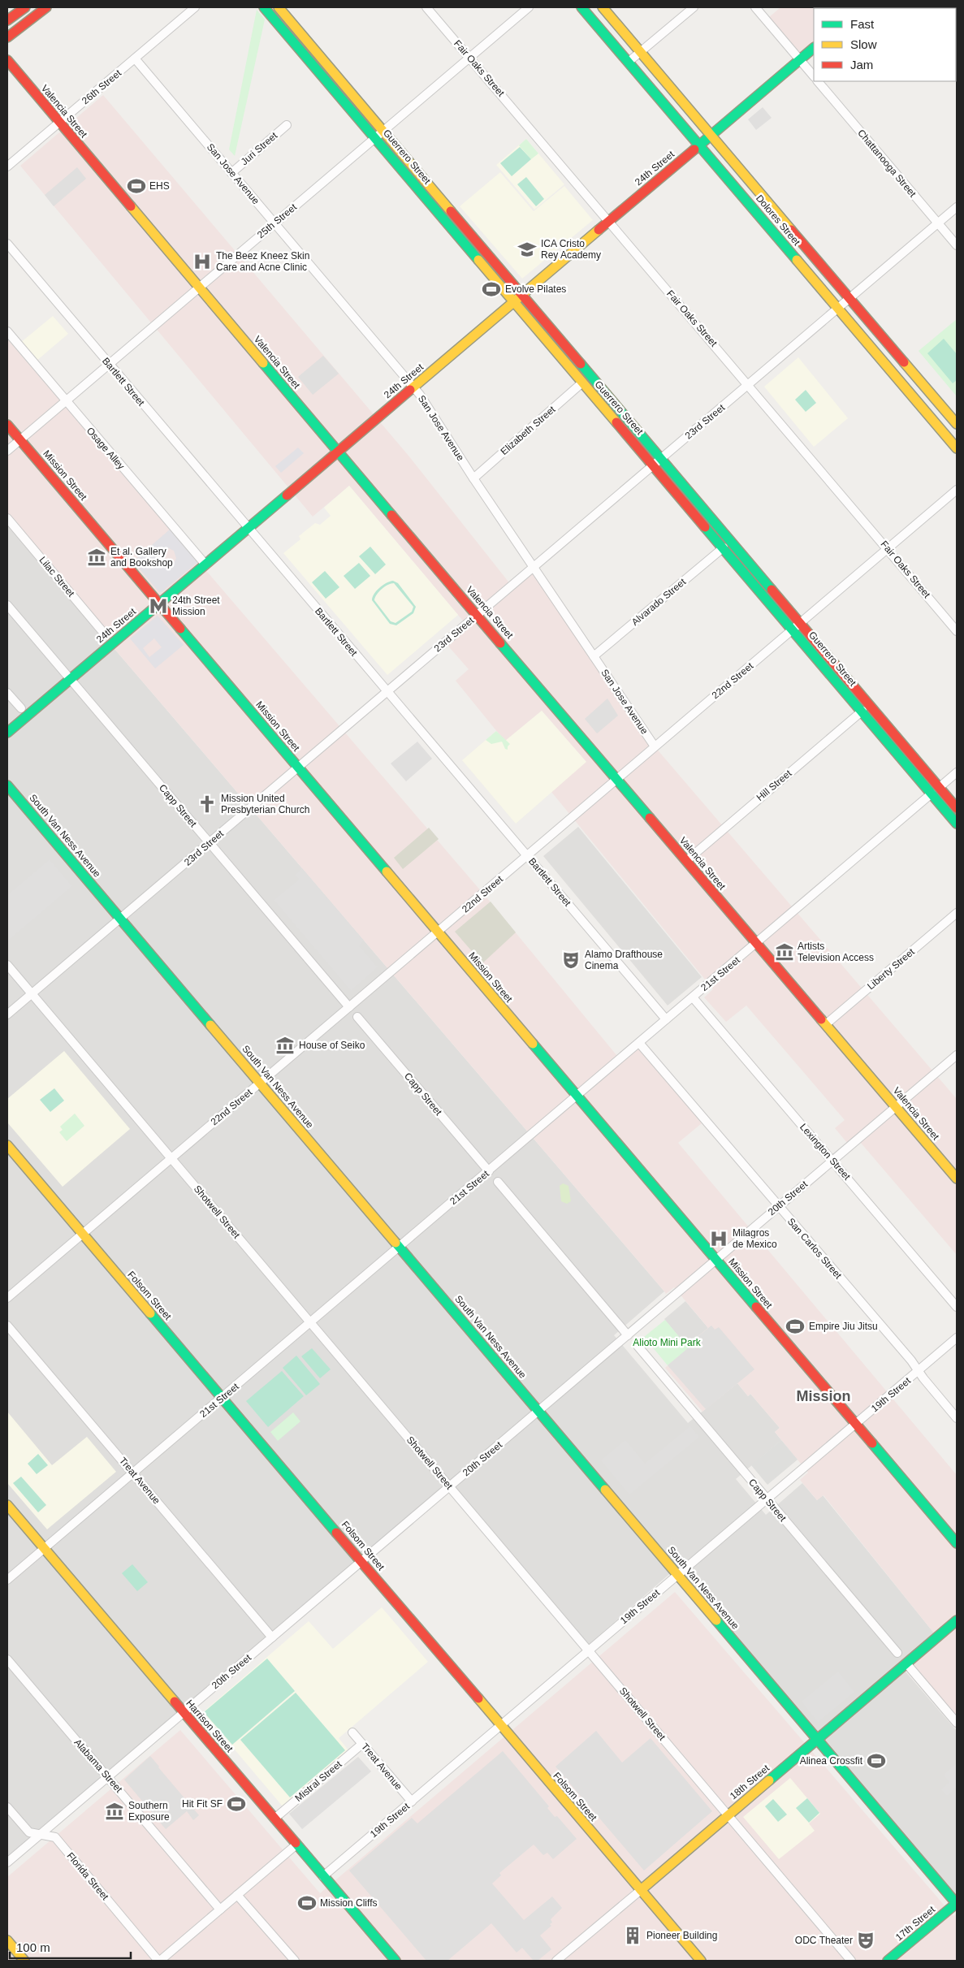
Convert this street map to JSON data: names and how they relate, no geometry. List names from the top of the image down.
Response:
{
  "streets": {
    "main road": [
      "Valencia Street",
      "Guerrero Street",
      "24th Street",
      "Dolores Street",
      "Mission Street",
      "South Van Ness Avenue",
      "Folsom Street",
      "Harrison Street",
      "18th Street",
      "17th Street"
    ],
    "street": [
      "Fair Oaks Street",
      "26th Street",
      "Juri Street",
      "Chattanooga Street",
      "San Jose Avenue",
      "25th Street",
      "Bartlett Street",
      "23rd Street",
      "Elizabeth Street",
      "Osage Alley",
      "Lilac Street",
      "Alvarado Street",
      "22nd Street",
      "Hill Street",
      "Capp Street",
      "Liberty Street",
      "21st Street",
      "Lexington Street",
      "20th Street",
      "Shotwell Street",
      "San Carlos Street",
      "19th Street",
      "Treat Avenue",
      "Alabama Street",
      "Mistral Street",
      "Florida Street"
    ]
  },
  "crossings": [
    ["Fair Oaks Street", "24th Street"],
    ["Fair Oaks Street", "25th Street"],
    ["Fair Oaks Street", "23rd Street"],
    ["Fair Oaks Street", "22nd Street"],
    ["26th Street", "Valencia Street"],
    ["26th Street", "San Jose Avenue"],
    ["Valencia Street", "24th Street"],
    ["Valencia Street", "25th Street"],
    ["Valencia Street", "23rd Street"],
    ["Valencia Street", "22nd Street"],
    ["Valencia Street", "Hill Street"],
    ["Valencia Street", "Liberty Street"],
    ["Valencia Street", "21st Street"],
    ["Valencia Street", "20th Street"],
    ["Juri Street", "San Jose Avenue"],
    ["Guerrero Street", "24th Street"],
    ["Guerrero Street", "25th Street"],
    ["Guerrero Street", "23rd Street"],
    ["Guerrero Street", "Elizabeth Street"],
    ["Guerrero Street", "Alvarado Street"],
    ["Guerrero Street", "22nd Street"],
    ["Guerrero Street", "Hill Street"],
    ["Guerrero Street", "21st Street"],
    ["Chattanooga Street", "23rd Street"],
    ["24th Street", "San Jose Avenue"],
    ["24th Street", "Dolores Street"],
    ["24th Street", "Bartlett Street"],
    ["24th Street", "Osage Alley"],
    ["24th Street", "Mission Street"],
    ["24th Street", "Capp Street"],
    ["San Jose Avenue", "25th Street"],
    ["San Jose Avenue", "23rd Street"],
    ["San Jose Avenue", "Elizabeth Street"],
    ["San Jose Avenue", "Alvarado Street"],
    ["San Jose Avenue", "22nd Street"],
    ["Dolores Street", "23rd Street"],
    ["25th Street", "Bartlett Street"],
    ["25th Street", "Osage Alley"],
    ["25th Street", "Mission Street"],
    ["Bartlett Street", "23rd Street"],
    ["Bartlett Street", "22nd Street"],
    ["Bartlett Street", "21st Street"],
    ["23rd Street", "Mission Street"],
    ["23rd Street", "Capp Street"],
    ["23rd Street", "South Van Ness Avenue"],
    ["23rd Street", "Shotwell Street"],
    ["Mission Street", "22nd Street"],
    ["Mission Street", "21st Street"],
    ["Mission Street", "20th Street"],
    ["Mission Street", "19th Street"],
    ["22nd Street", "Capp Street"],
    ["22nd Street", "South Van Ness Avenue"],
    ["22nd Street", "Shotwell Street"],
    ["22nd Street", "Folsom Street"],
    ["Capp Street", "21st Street"],
    ["Capp Street", "19th Street"],
    ["South Van Ness Avenue", "21st Street"],
    ["South Van Ness Avenue", "20th Street"],
    ["South Van Ness Avenue", "19th Street"],
    ["South Van Ness Avenue", "18th Street"],
    ["South Van Ness Avenue", "17th Street"],
    ["21st Street", "Lexington Street"],
    ["21st Street", "Shotwell Street"],
    ["21st Street", "San Carlos Street"],
    ["21st Street", "Folsom Street"],
    ["21st Street", "Treat Avenue"],
    ["21st Street", "Harrison Street"],
    ["Lexington Street", "20th Street"],
    ["20th Street", "Shotwell Street"],
    ["20th Street", "San Carlos Street"],
    ["20th Street", "Folsom Street"],
    ["20th Street", "Treat Avenue"],
    ["20th Street", "Harrison Street"],
    ["20th Street", "Alabama Street"],
    ["20th Street", "Florida Street"],
    ["Shotwell Street", "19th Street"],
    ["Shotwell Street", "18th Street"],
    ["San Carlos Street", "19th Street"],
    ["Folsom Street", "19th Street"],
    ["Folsom Street", "18th Street"],
    ["19th Street", "Treat Avenue"],
    ["19th Street", "Harrison Street"],
    ["Treat Avenue", "Mistral Street"],
    ["Harrison Street", "Mistral Street"]
  ],
  "districts": ["Mission"],
  "parks": ["Alioto Mini Park"],
  "places": {
    "sports": [
      "EHS",
      "Evolve Pilates",
      "Empire Jiu Jitsu",
      "Alinea Crossfit",
      "Hit Fit SF",
      "Mission Cliffs"
    ],
    "school or university": ["ICA Cristo Rey Academy"],
    "hospital": ["The Beez Kneez Skin Care and Acne Clinic", "Milagros de Mexico"],
    "museum": [
      "Et al. Gallery and Bookshop",
      "Artists Television Access",
      "House of Seiko",
      "Southern Exposure"
    ],
    "metro station": ["24th Street Mission"],
    "church": ["Mission United Presbyterian Church"],
    "theatre": ["Alamo Drafthouse Cinema", "ODC Theater"],
    "building": ["Pioneer Building"]
  },
  "legend": ["Fast", "Slow", "Jam"],
  "scale_bar": "100 m"
}
